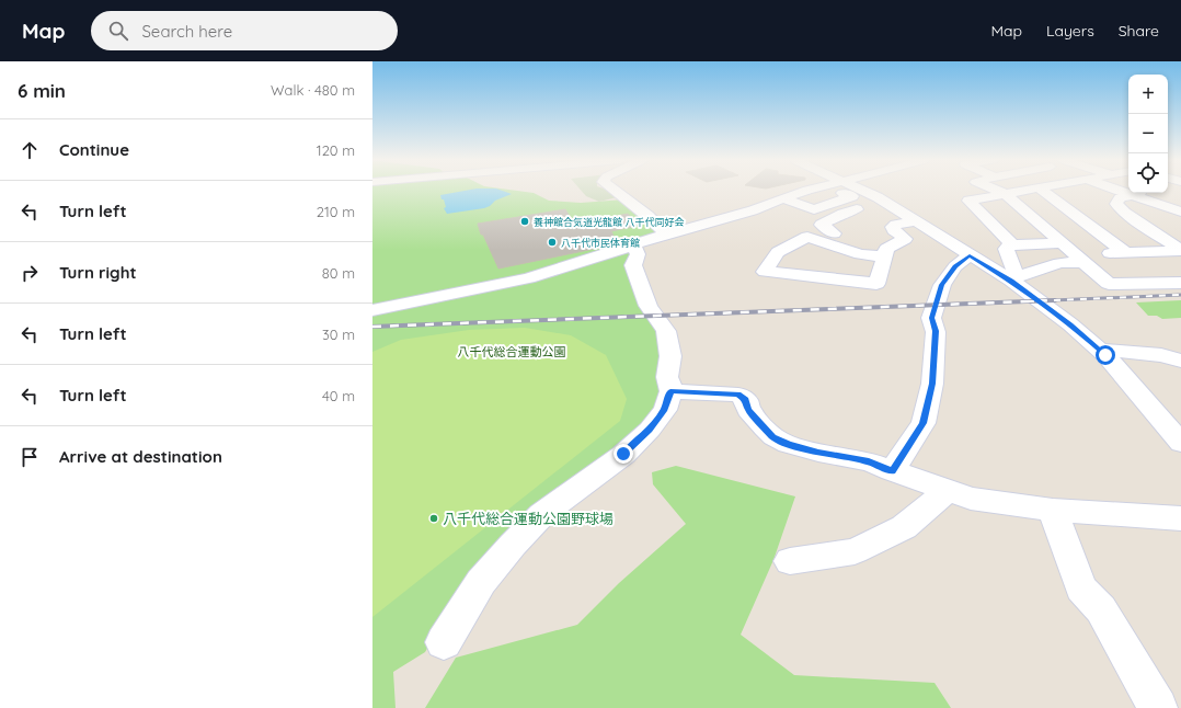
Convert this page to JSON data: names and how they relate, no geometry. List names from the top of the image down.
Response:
{
  "parks": ["八千代総合運動公園"],
  "places": ["養神館合気道光龍館 八千代同好会", "八千代市民体育館", "八千代総合運動公園野球場"],
  "page": {
    "header": "Map",
    "search": "Search here",
    "nav": ["Map", "Layers", "Share"],
    "heading": ["6 min", "Walk · 480 m"],
    "map_buttons": ["+", "−"],
    "list": [
      ["Continue", "120 m"],
      ["Turn left", "210 m"],
      ["Turn right", "80 m"],
      ["Turn left", "30 m"],
      ["Turn left", "40 m"],
      "Arrive at destination"
    ]
  }
}
